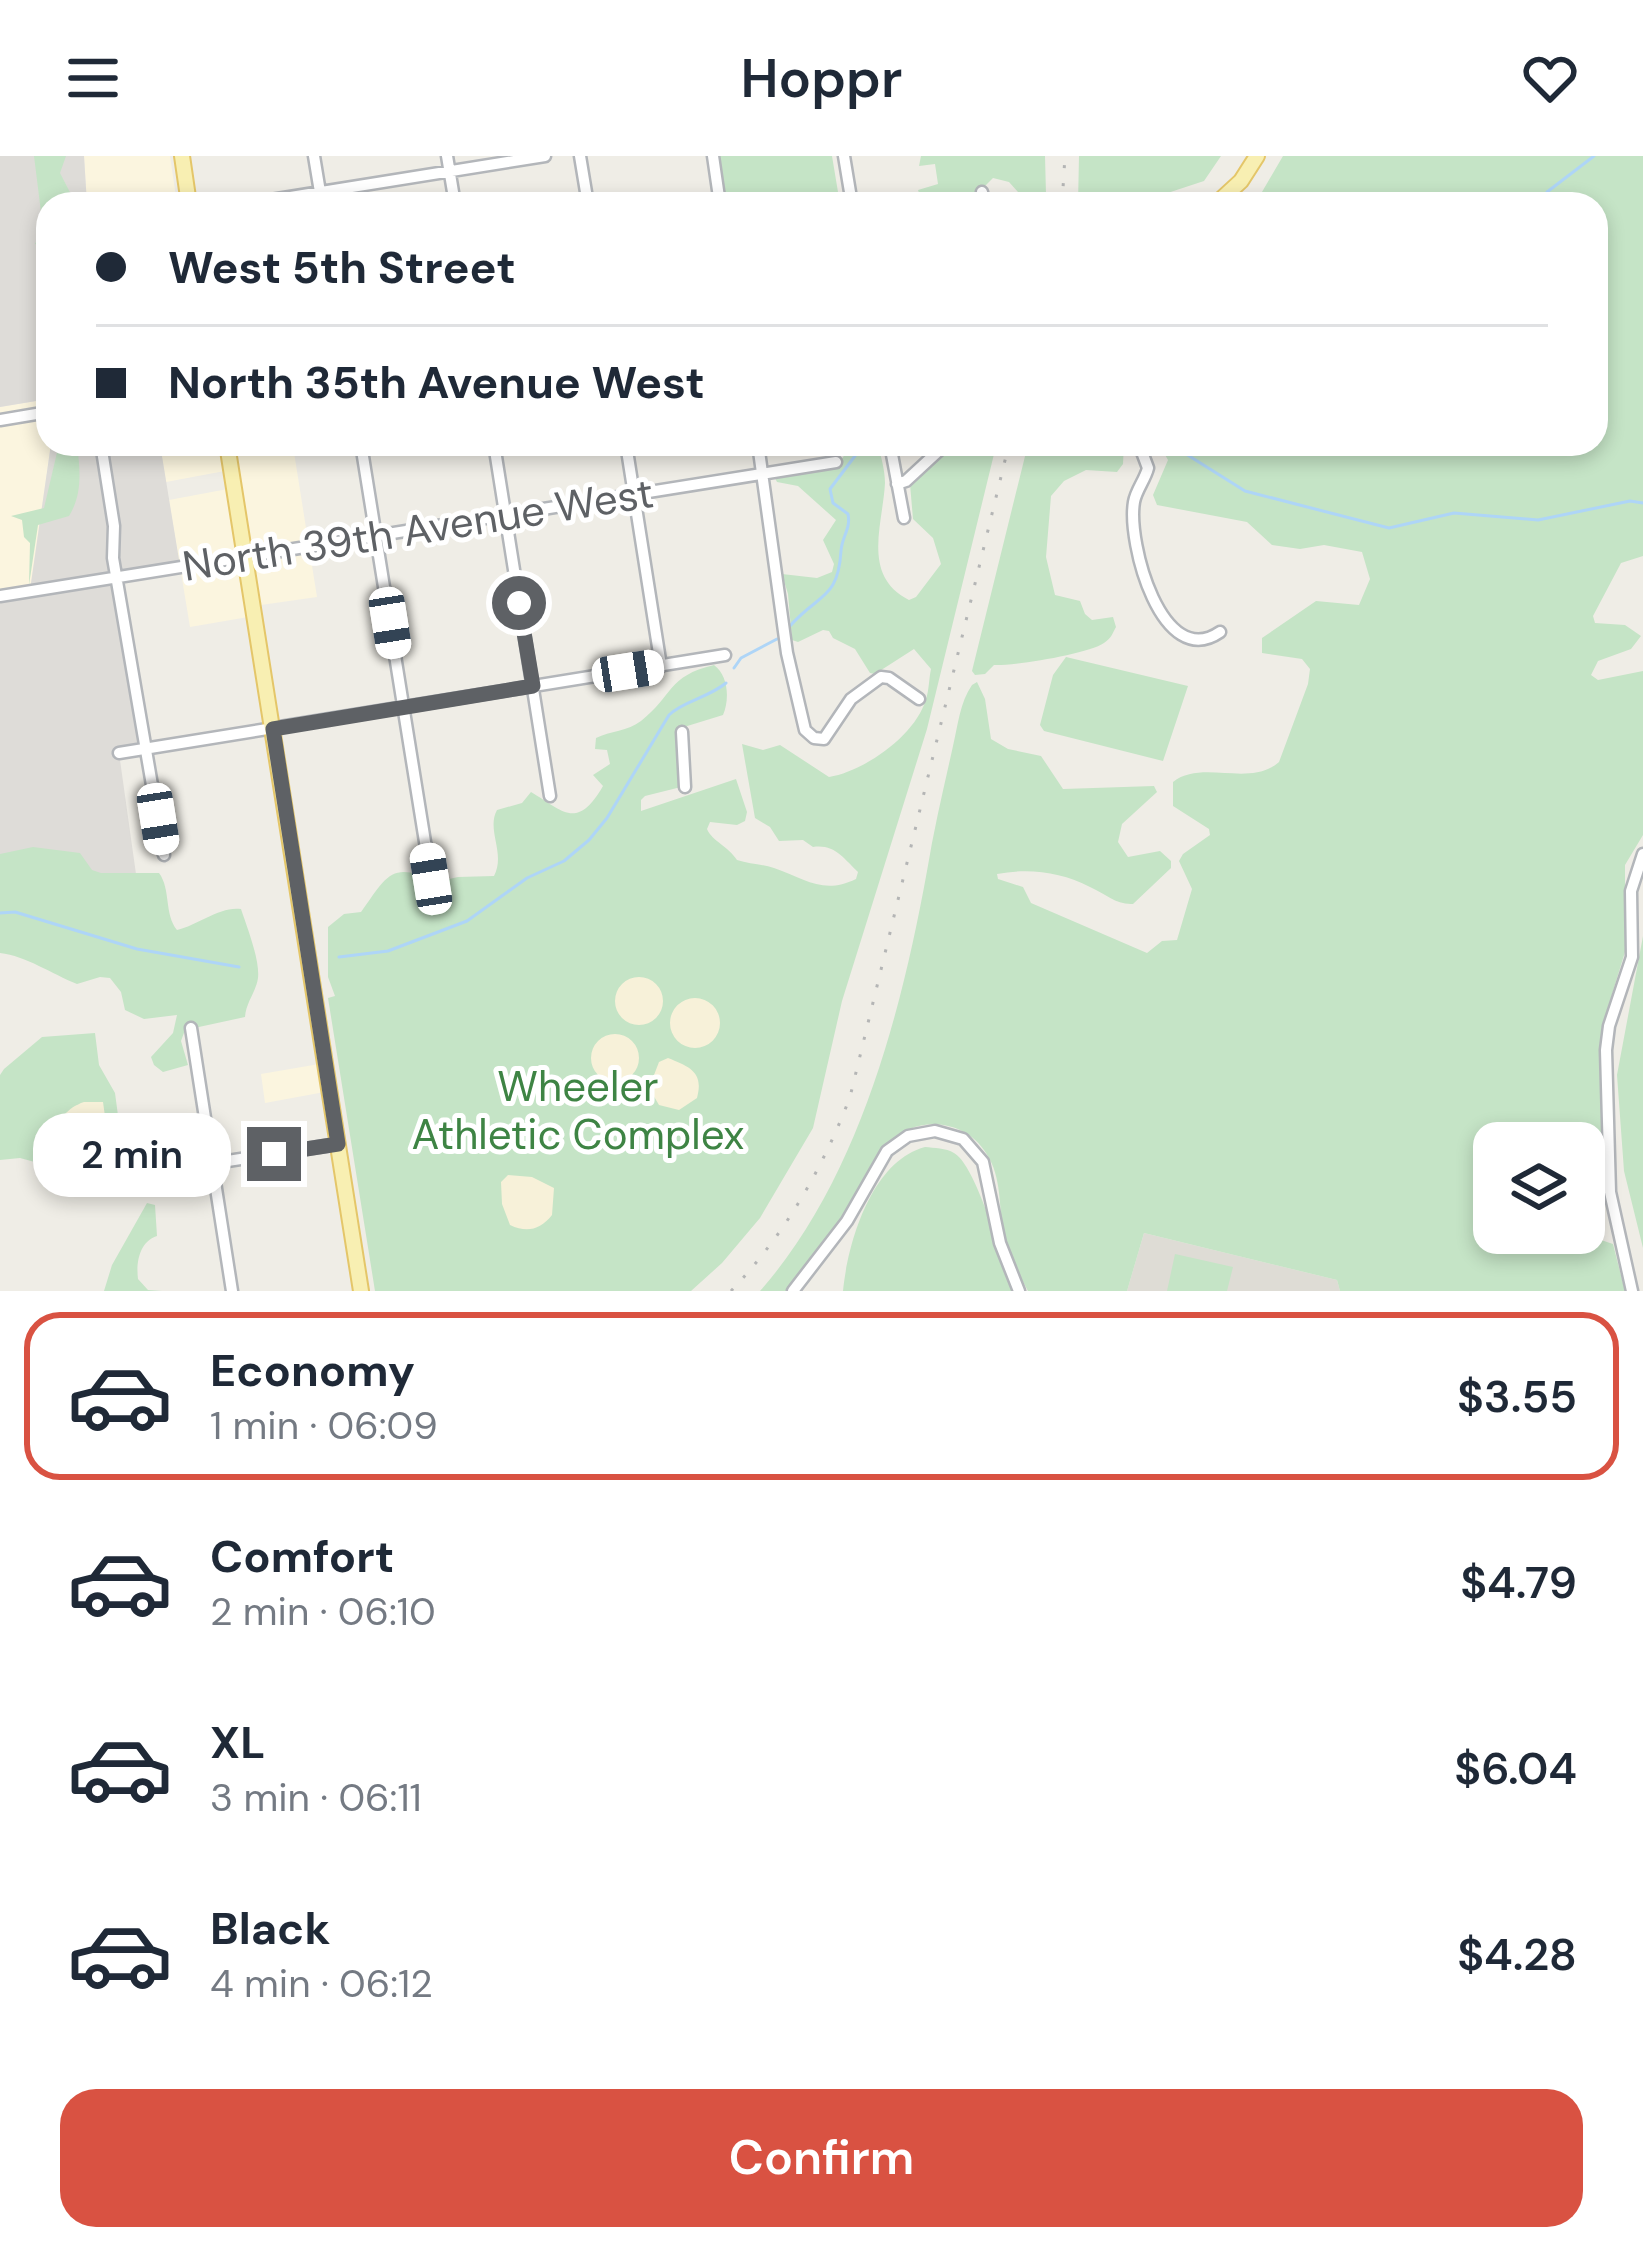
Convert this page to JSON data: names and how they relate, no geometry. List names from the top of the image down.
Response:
{
  "streets": {
    "street": ["North 39th Avenue West"]
  },
  "parks": ["Wheeler Athletic Complex"],
  "page": {
    "header": "Hoppr",
    "banner": ["West 5th Street", "North 35th Avenue West"],
    "bubble": "2 min",
    "list": [
      {
        "name": "Economy",
        "note": "1 min · 06:09",
        "value": "$3.55"
      },
      {
        "name": "Comfort",
        "note": "2 min · 06:10",
        "value": "$4.79"
      },
      {
        "name": "XL",
        "note": "3 min · 06:11",
        "value": "$6.04"
      },
      {
        "name": "Black",
        "note": "4 min · 06:12",
        "value": "$4.28"
      }
    ],
    "buttons": "Confirm"
  }
}
